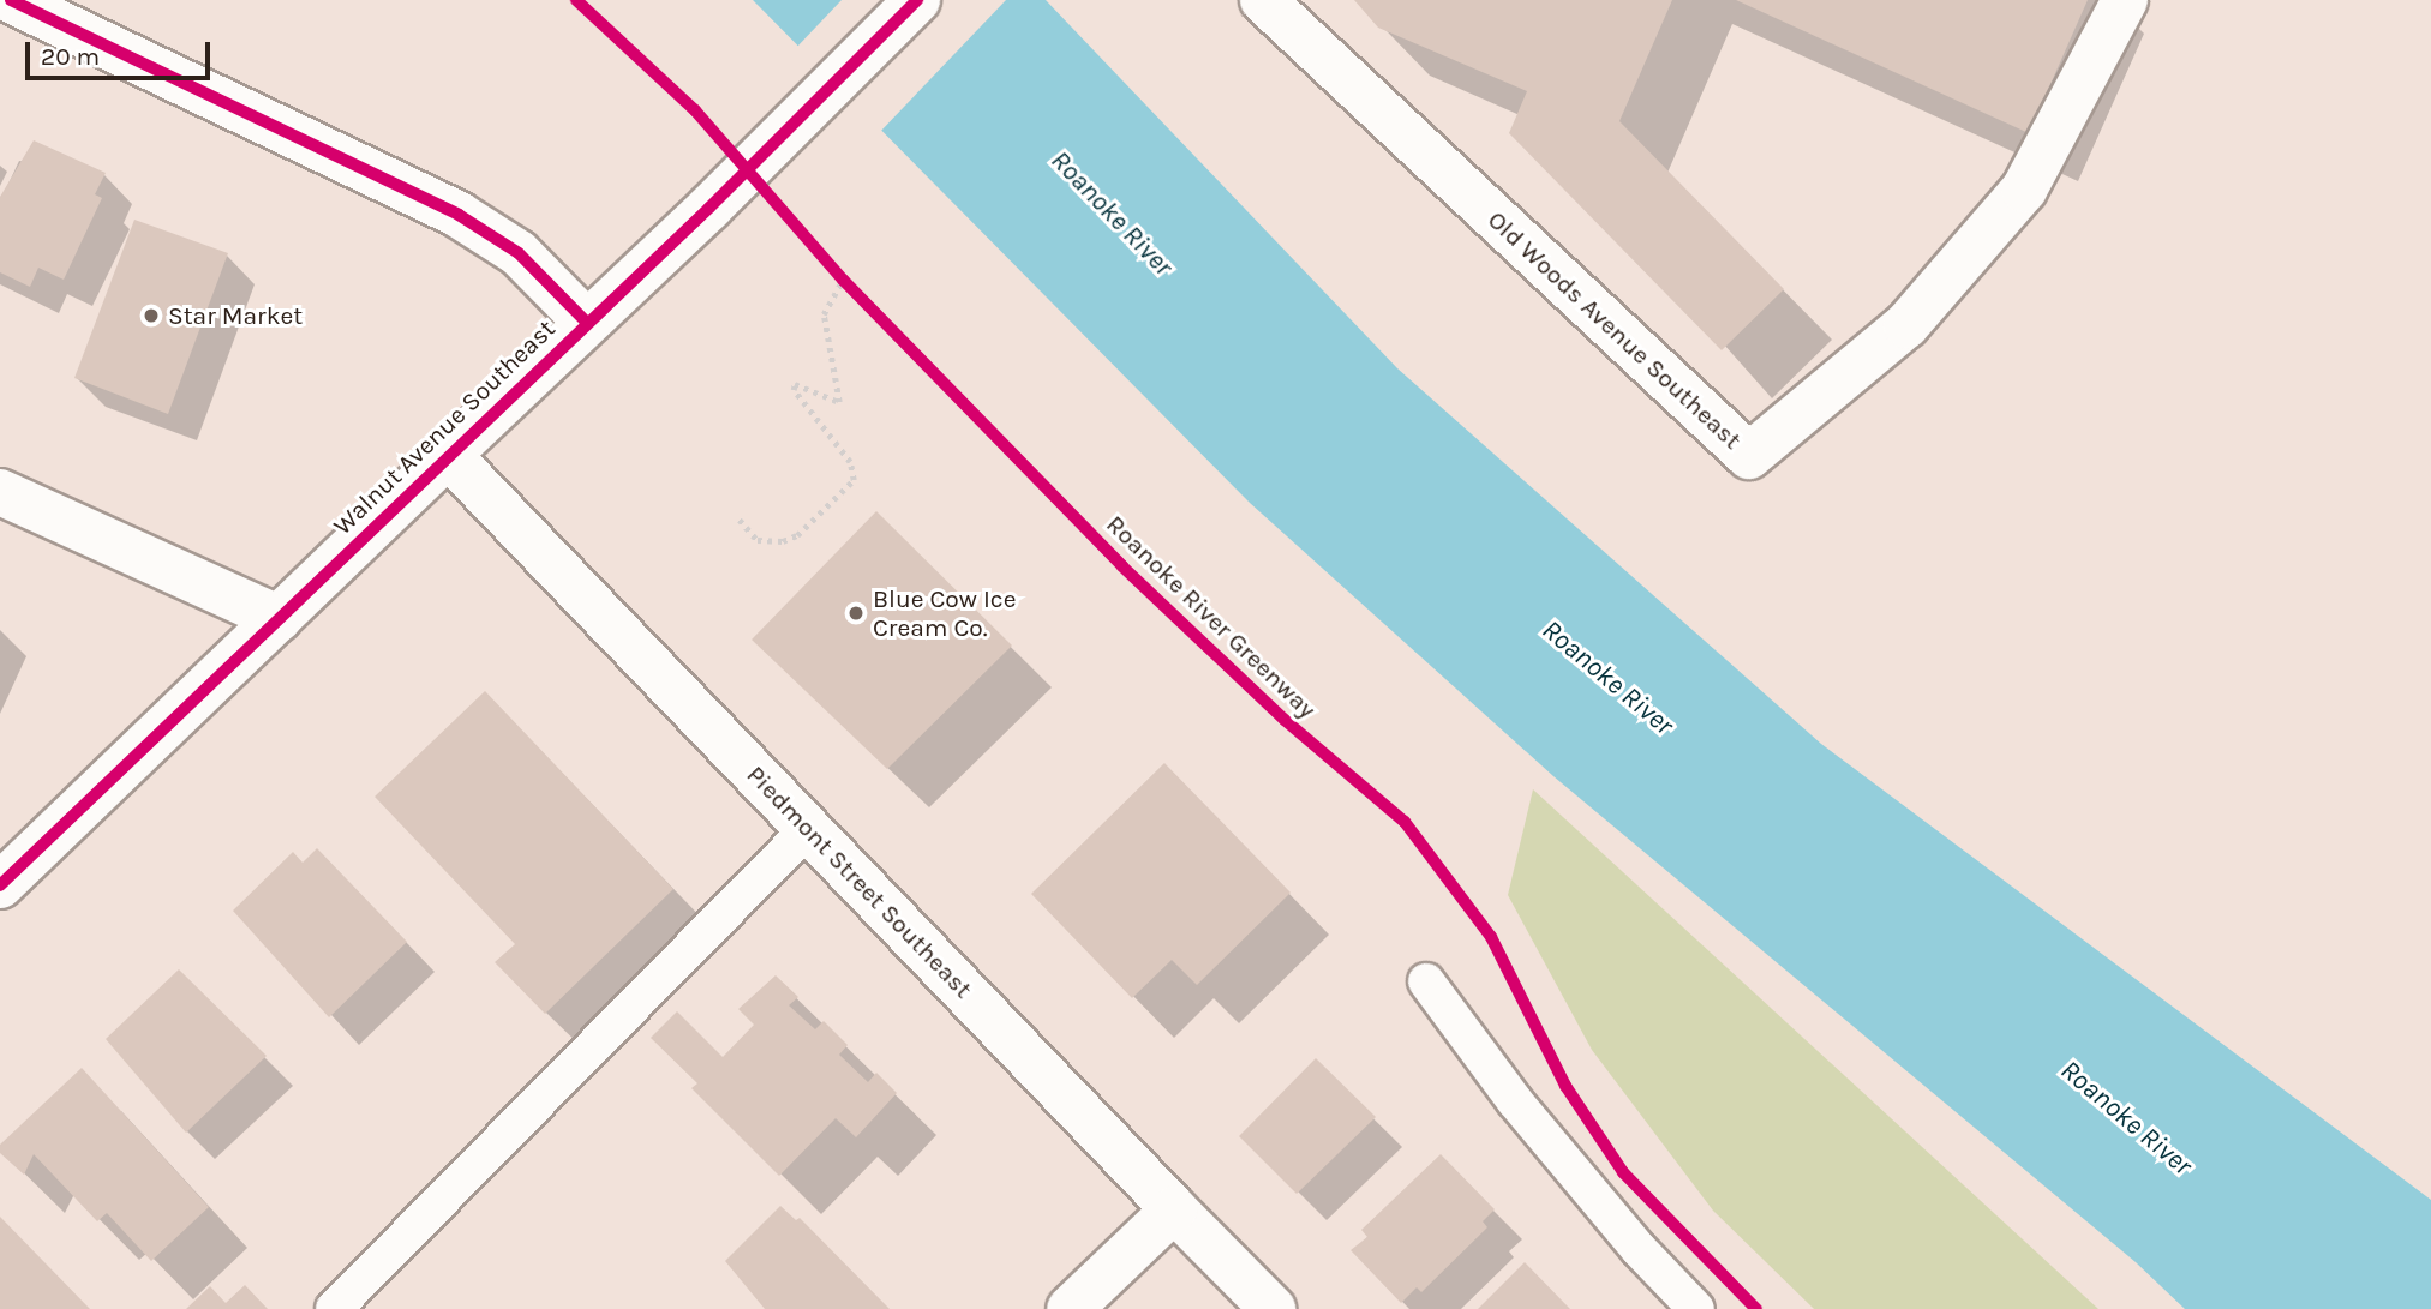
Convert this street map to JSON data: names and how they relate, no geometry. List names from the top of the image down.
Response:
{
  "streets": {
    "street": ["Old Woods Avenue Southeast", "Walnut Avenue Southeast", "Piedmont Street Southeast"],
    "cycle path": ["Roanoke River Greenway"]
  },
  "crossings": [
    ["Walnut Avenue Southeast", "Piedmont Street Southeast"]
  ],
  "water": ["Roanoke River"],
  "places": ["Star Market", "Blue Cow Ice Cream Co."],
  "scale_bar": "20 m"
}
